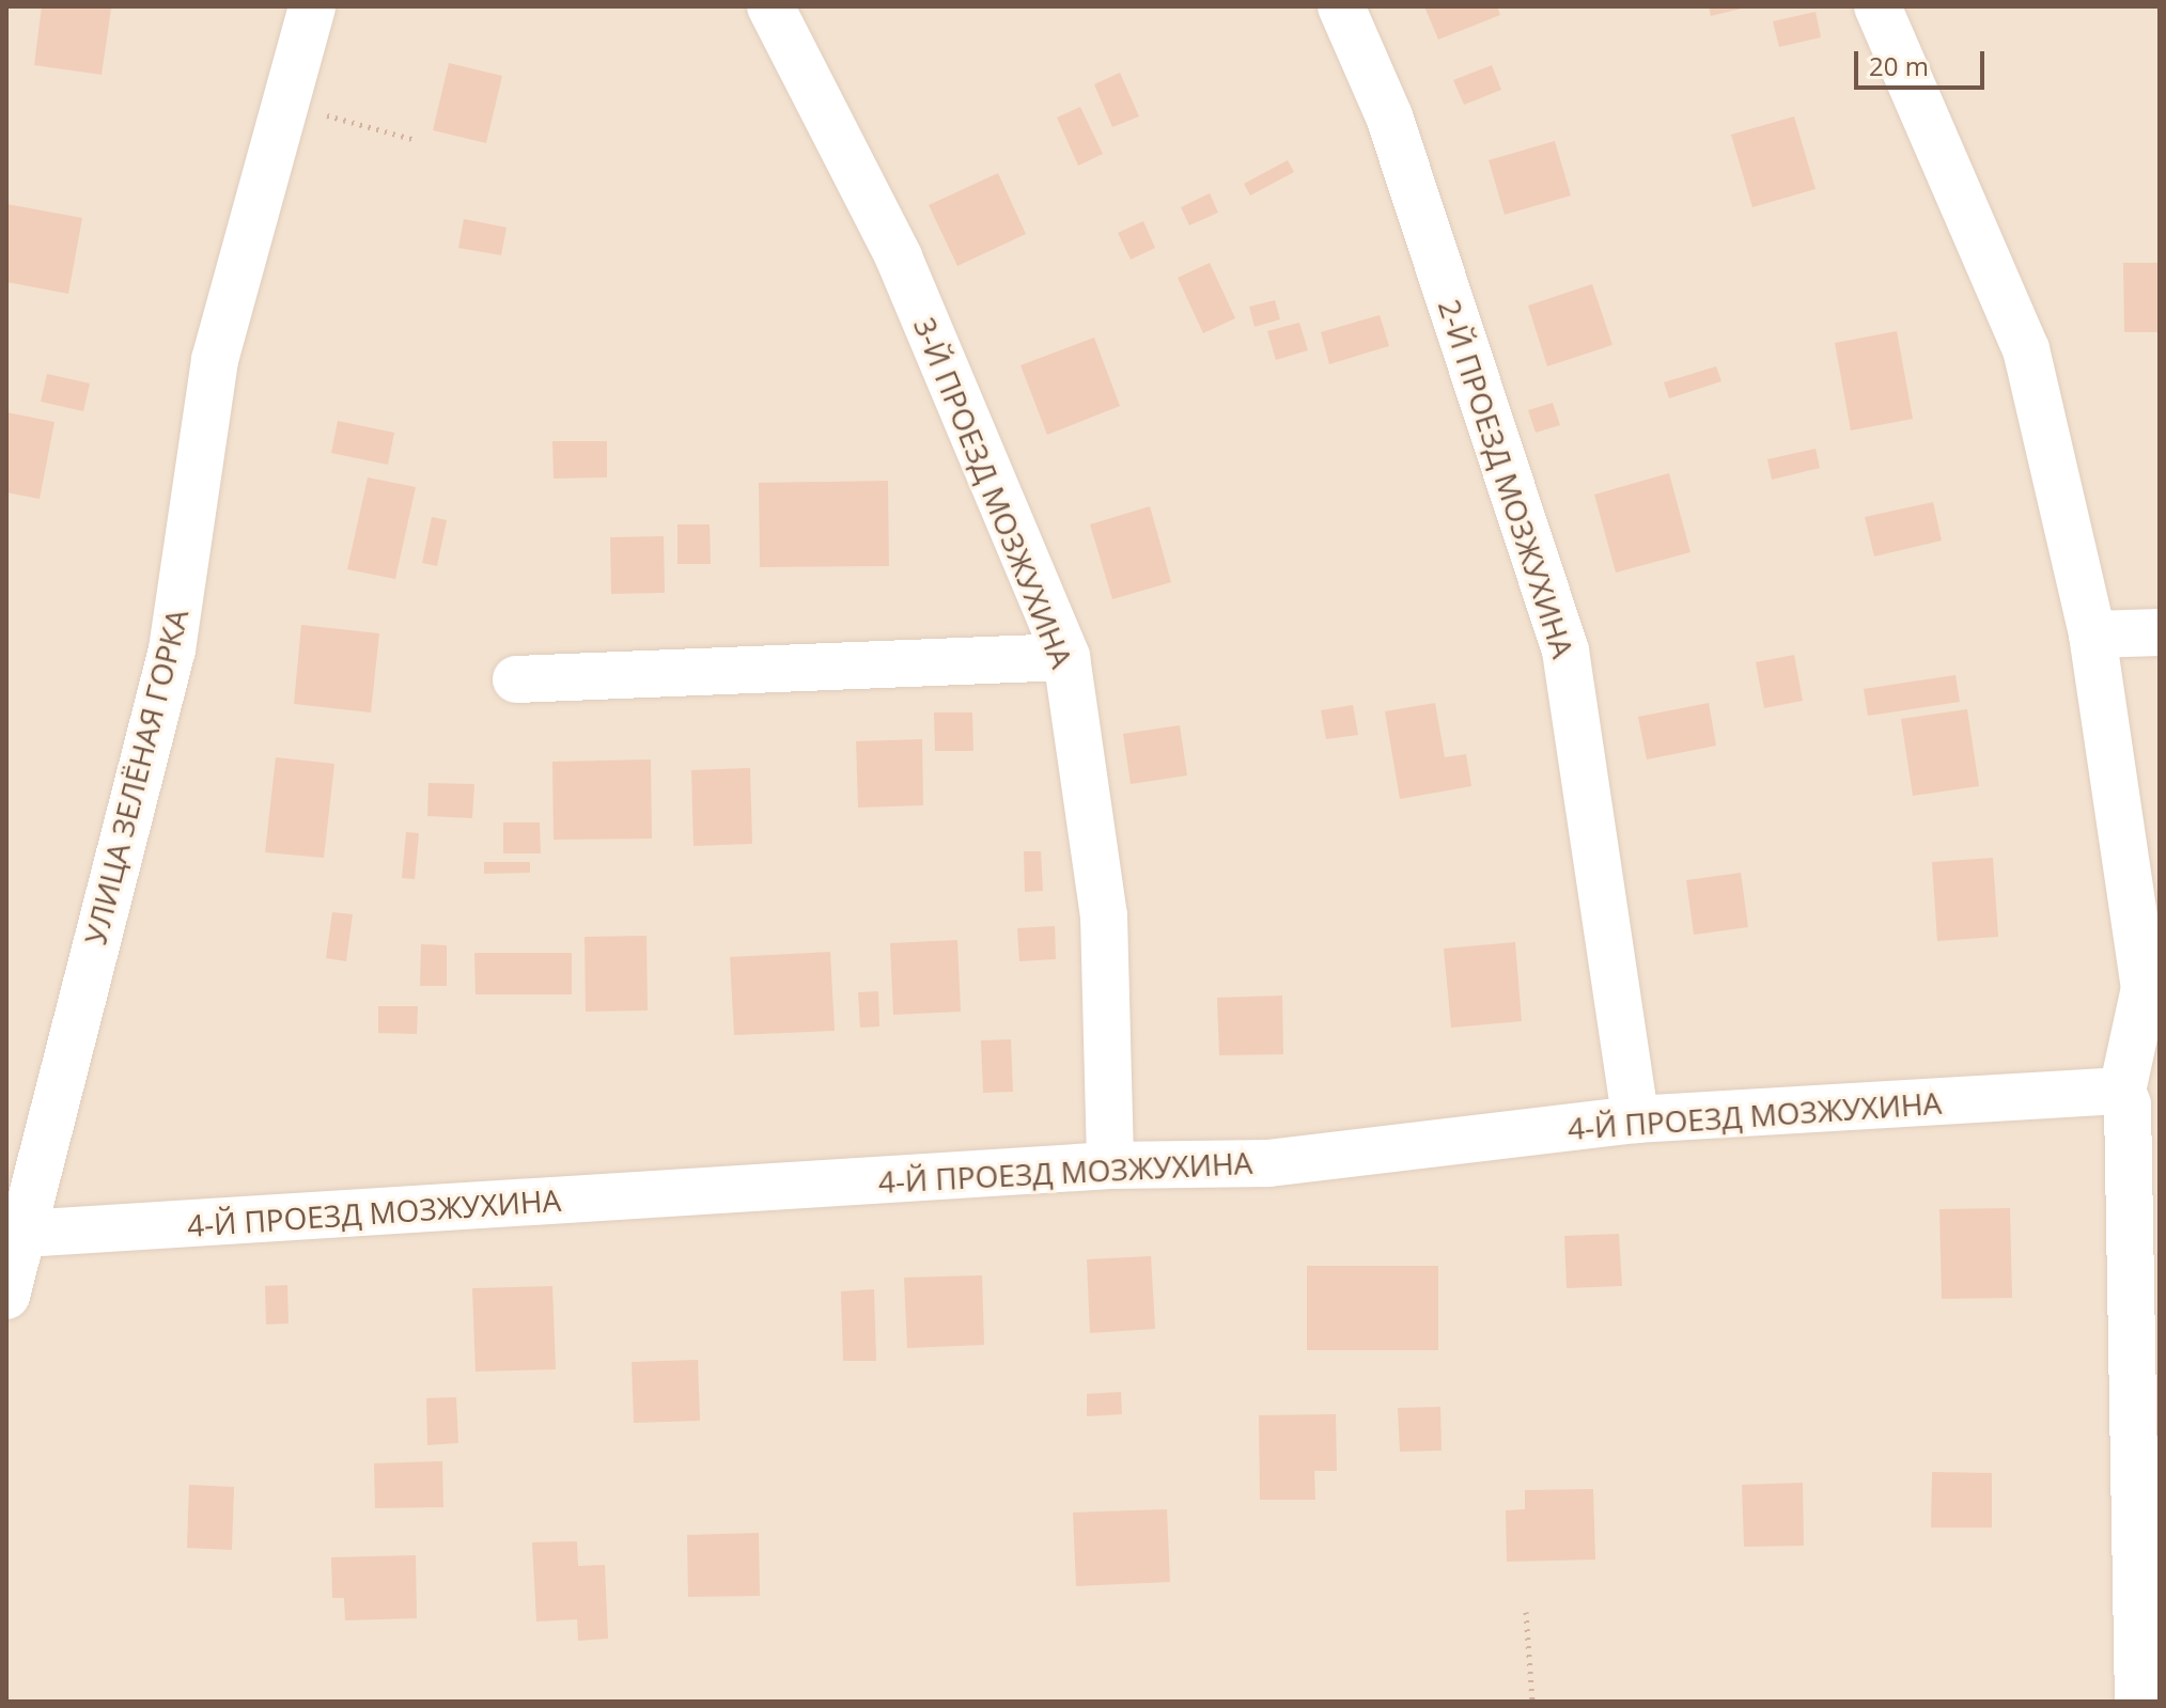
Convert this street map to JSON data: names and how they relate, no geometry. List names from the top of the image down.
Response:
{
  "streets": {
    "street": [
      "2-Й ПРОЕЗД МОЗЖУХИНА",
      "3-Й ПРОЕЗД МОЗЖУХИНА",
      "УЛИЦА ЗЕЛЁНАЯ ГОРКА",
      "4-Й ПРОЕЗД МОЗЖУХИНА"
    ]
  },
  "crossings": [
    ["2-Й ПРОЕЗД МОЗЖУХИНА", "4-Й ПРОЕЗД МОЗЖУХИНА"],
    ["3-Й ПРОЕЗД МОЗЖУХИНА", "4-Й ПРОЕЗД МОЗЖУХИНА"],
    ["УЛИЦА ЗЕЛЁНАЯ ГОРКА", "4-Й ПРОЕЗД МОЗЖУХИНА"]
  ],
  "scale_bar": "20 m"
}
